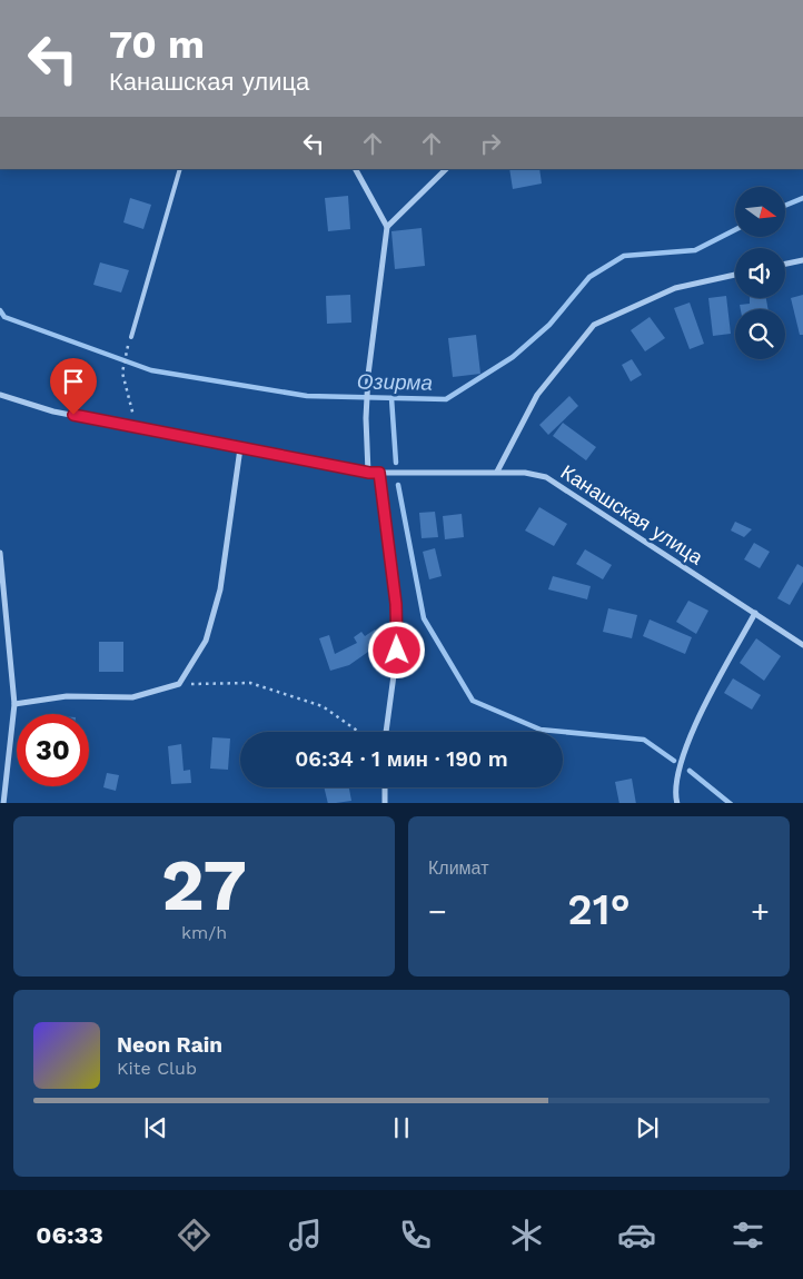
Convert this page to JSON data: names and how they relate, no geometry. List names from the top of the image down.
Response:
{
  "streets": {
    "street": ["Канашская улица"]
  },
  "water": ["Озирма"],
  "north": "right",
  "page": {
    "turn": ["70 m", "Канашская улица"],
    "limit": "30",
    "trip": "06:34 · 1 мин · 190 m",
    "tile": [
      ["27", "km/h"],
      "Климат"
    ],
    "heat": ["−", "21°", "+"],
    "song": ["Neon Rain", "Kite Club"],
    "tabs": "06:33"
  }
}
